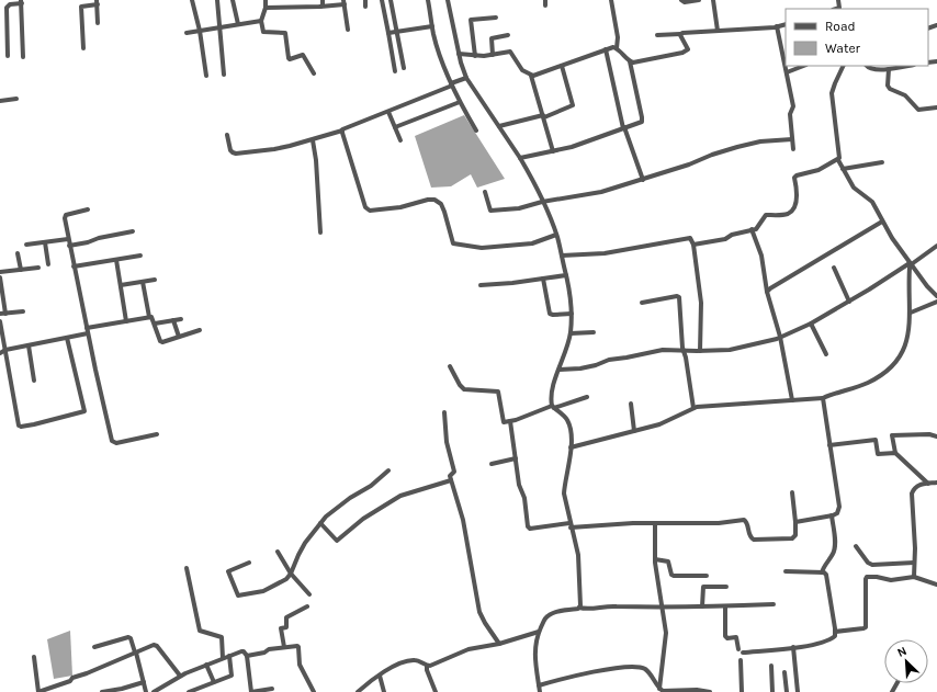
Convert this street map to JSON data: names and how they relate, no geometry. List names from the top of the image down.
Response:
{
  "legend": ["Road", "Water"],
  "north": "top left"
}
